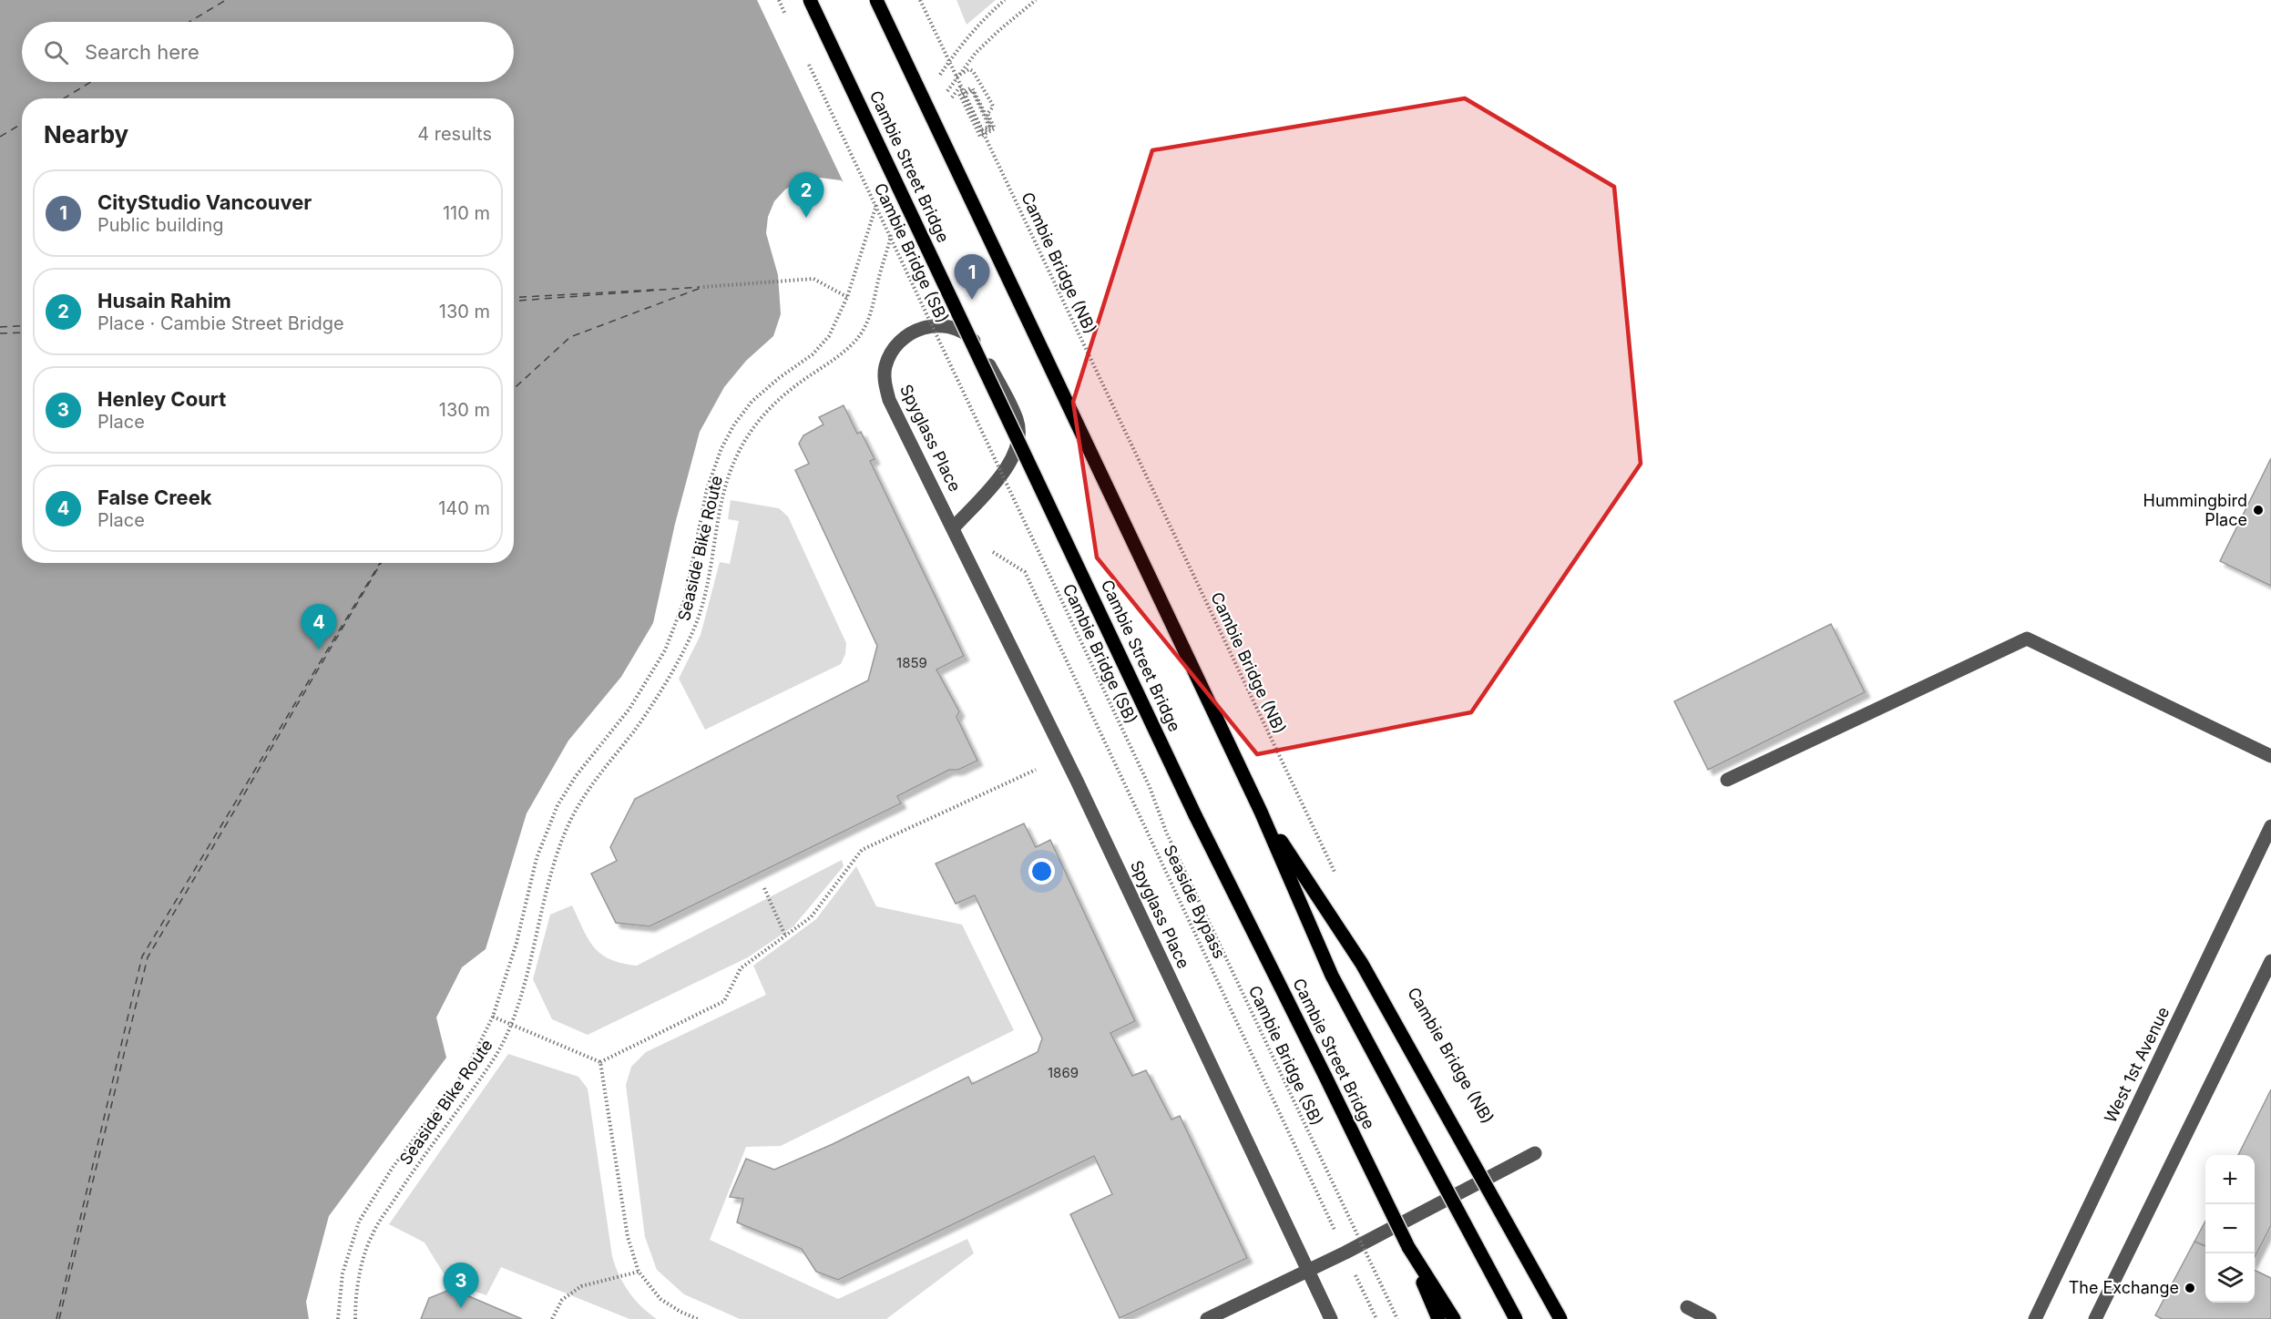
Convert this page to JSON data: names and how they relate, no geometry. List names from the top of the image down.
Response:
{
  "streets": {
    "main road": ["Cambie Street Bridge"],
    "street": ["Spyglass Place", "West 1st Avenue"],
    "path": [
      "Cambie Bridge (SB)",
      "Cambie Bridge (NB)",
      "Seaside Bike Route",
      "Seaside Bypass"
    ]
  },
  "crossings": [
    ["Spyglass Place", "Seaside Bypass"]
  ],
  "places": ["Hummingbird Place", "The Exchange"],
  "house_numbers": ["1859", "1869"],
  "page": {
    "search": "Search here",
    "heading": ["Nearby", "4 results"],
    "list": [
      {
        "mark": "1",
        "name": "CityStudio Vancouver",
        "note": "Public building",
        "value": "110 m"
      },
      {
        "mark": "2",
        "name": "Husain Rahim",
        "note": "Place · Cambie Street Bridge",
        "value": "130 m"
      },
      {
        "mark": "3",
        "name": "Henley Court",
        "note": "Place",
        "value": "130 m"
      },
      {
        "mark": "4",
        "name": "False Creek",
        "note": "Place",
        "value": "140 m"
      }
    ],
    "pins": [
      "2",
      "1",
      "4",
      "3"
    ],
    "map_buttons": ["+", "−"]
  }
}
